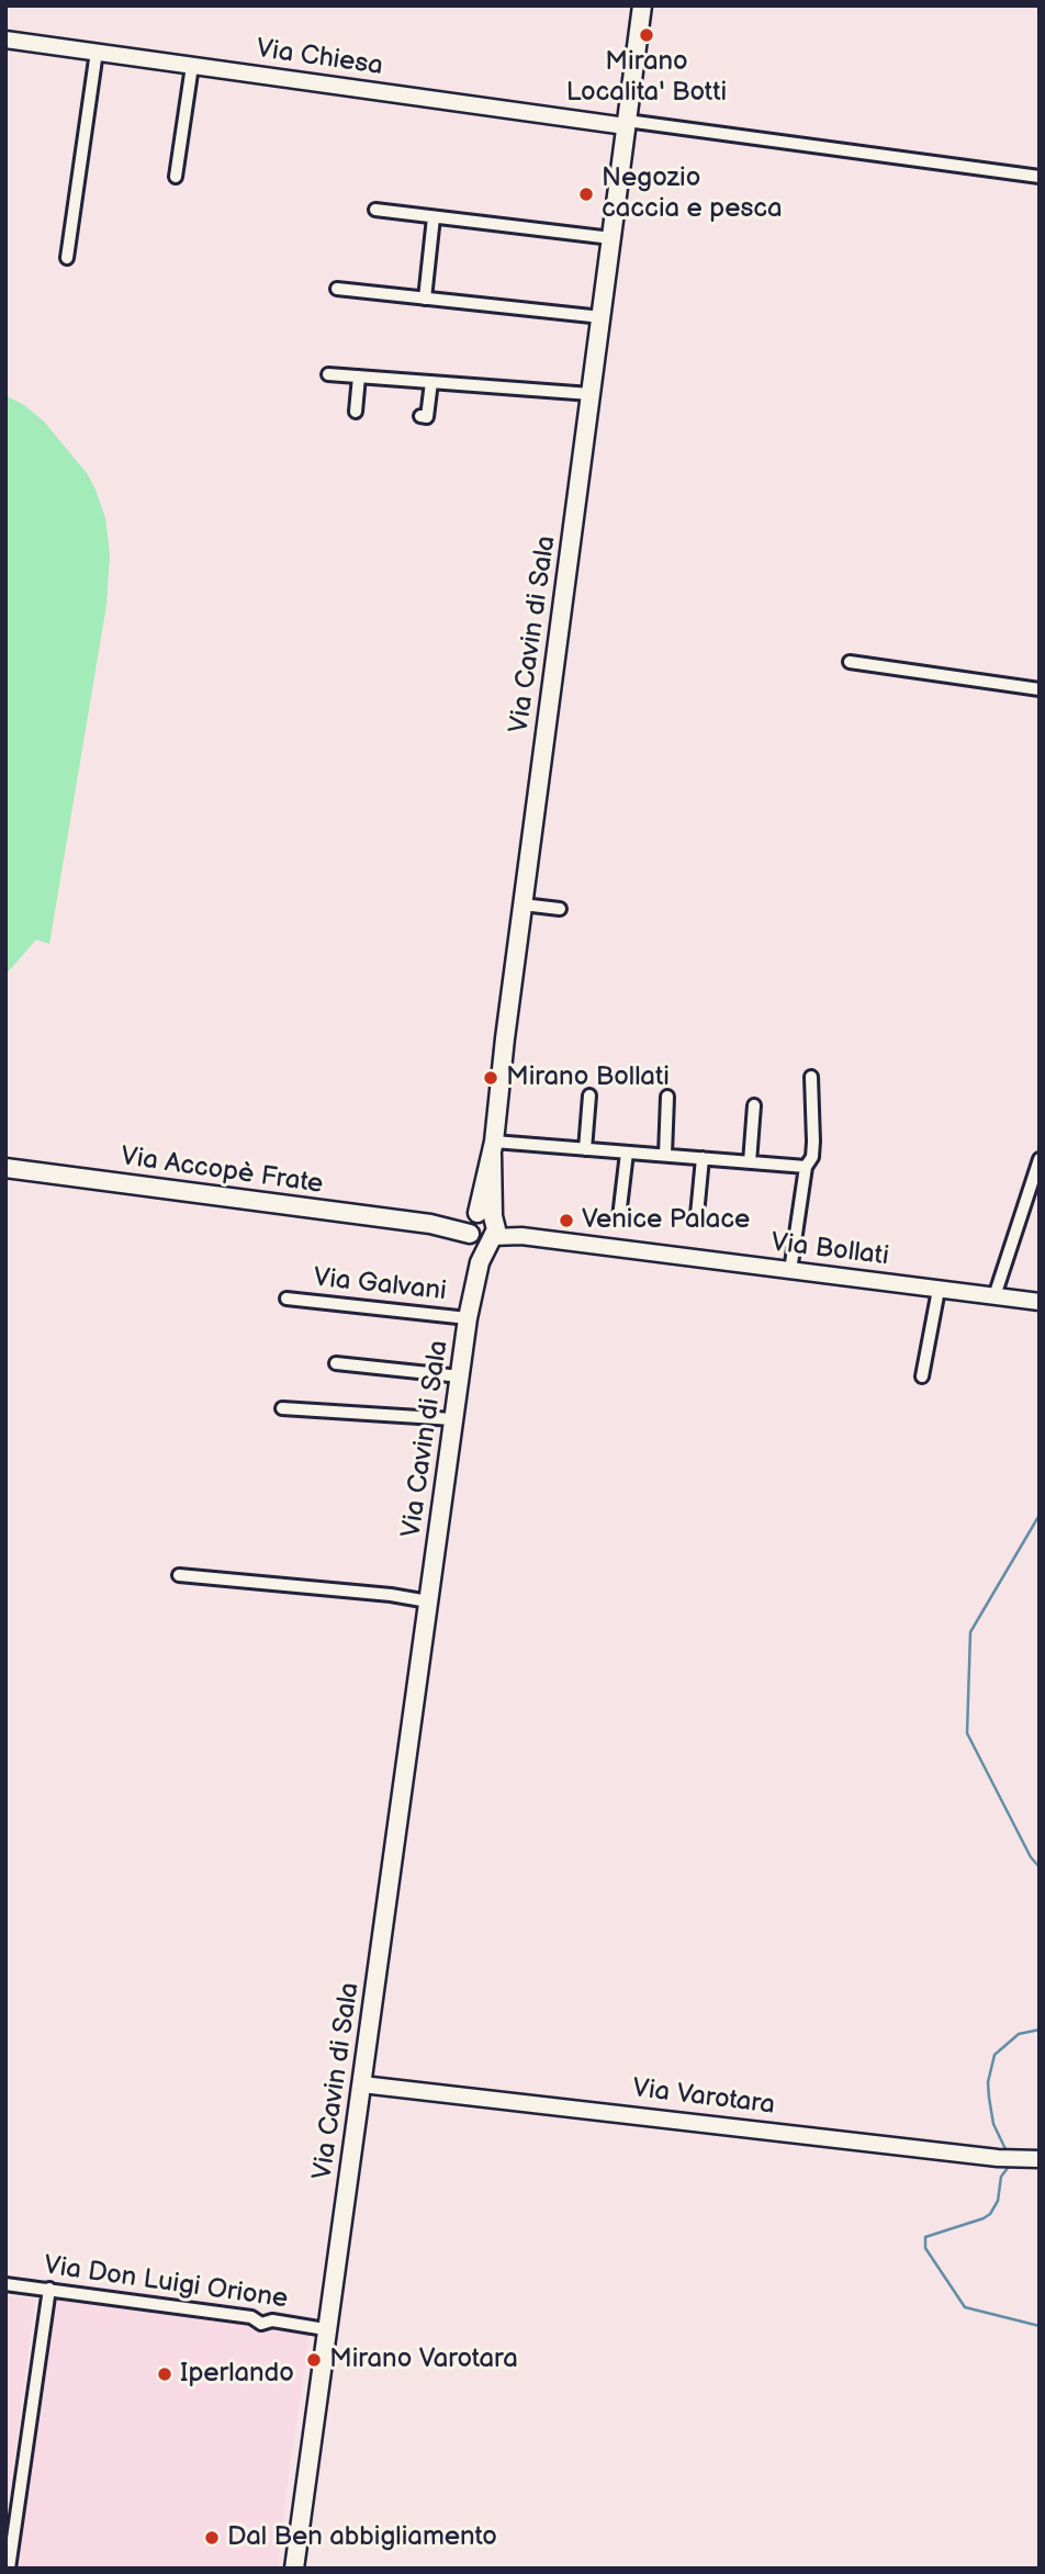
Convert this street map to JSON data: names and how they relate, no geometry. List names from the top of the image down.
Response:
{
  "streets": {
    "main road": ["Via Cavin di Sala", "Via Accopè Frate"],
    "street": [
      "Via Chiesa",
      "Via Bollati",
      "Via Galvani",
      "Via Varotara",
      "Via Don Luigi Orione"
    ]
  },
  "crossings": [
    ["Via Chiesa", "Via Cavin di Sala"],
    ["Via Cavin di Sala", "Via Accopè Frate"],
    ["Via Cavin di Sala", "Via Bollati"],
    ["Via Cavin di Sala", "Via Galvani"],
    ["Via Cavin di Sala", "Via Varotara"],
    ["Via Accopè Frate", "Via Bollati"]
  ],
  "places": [
    "Mirano Localita' Botti",
    "Negozio caccia e pesca",
    "Mirano Bollati",
    "Venice Palace",
    "Mirano Varotara",
    "Iperlando",
    "Dal Ben abbigliamento"
  ]
}
